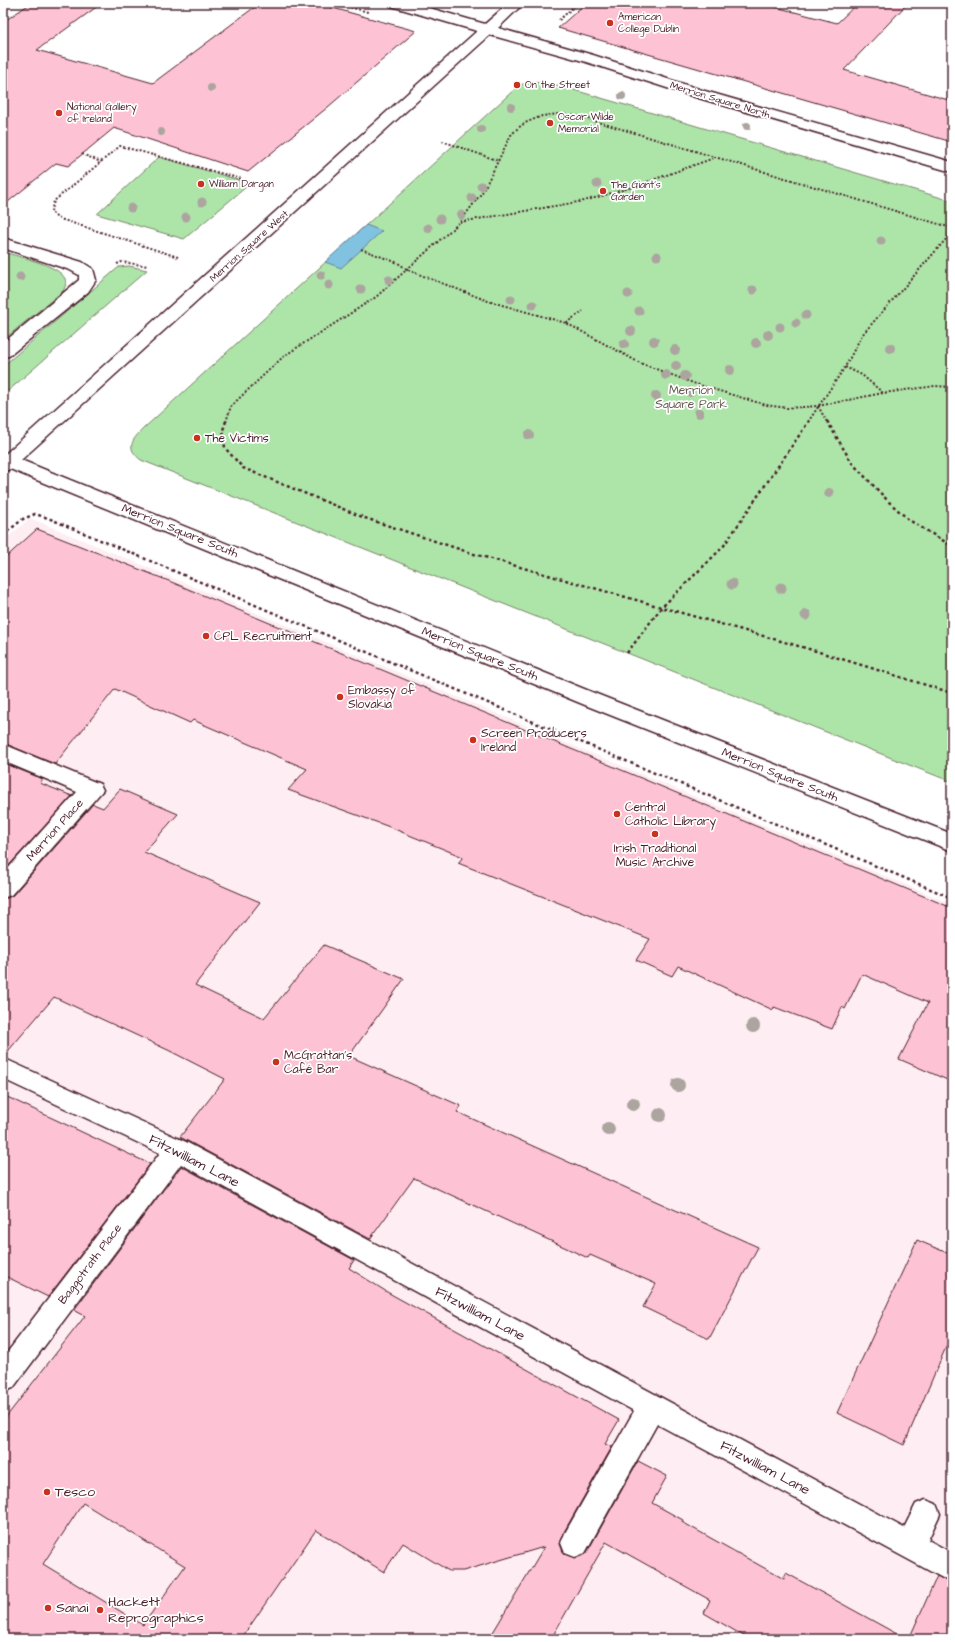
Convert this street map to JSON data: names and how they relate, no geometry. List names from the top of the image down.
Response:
{
  "streets": {
    "street": [
      "Merrion Square North",
      "Merrion Square West",
      "Merrion Square South",
      "Merrion Place",
      "Fitzwilliam Lane",
      "Baggotrath Place"
    ]
  },
  "crossings": [
    ["Merrion Square North", "Merrion Square West"],
    ["Merrion Square West", "Merrion Square South"],
    ["Fitzwilliam Lane", "Baggotrath Place"]
  ],
  "parks": ["Merrion Square Park"],
  "places": [
    "American College Dublin",
    "On the Street",
    "National Gallery of Ireland",
    "Oscar Wilde Memorial",
    "William Dargan",
    "The Giant's Garden",
    "The Victims",
    "CPL Recruitment",
    "Embassy of Slovakia",
    "Screen Producers Ireland",
    "Central Catholic Library",
    "Irish Traditional Music Archive",
    "McGrattan’s Café Bar",
    "Tesco",
    "Sanai",
    "Hackett Reprographics"
  ]
}
